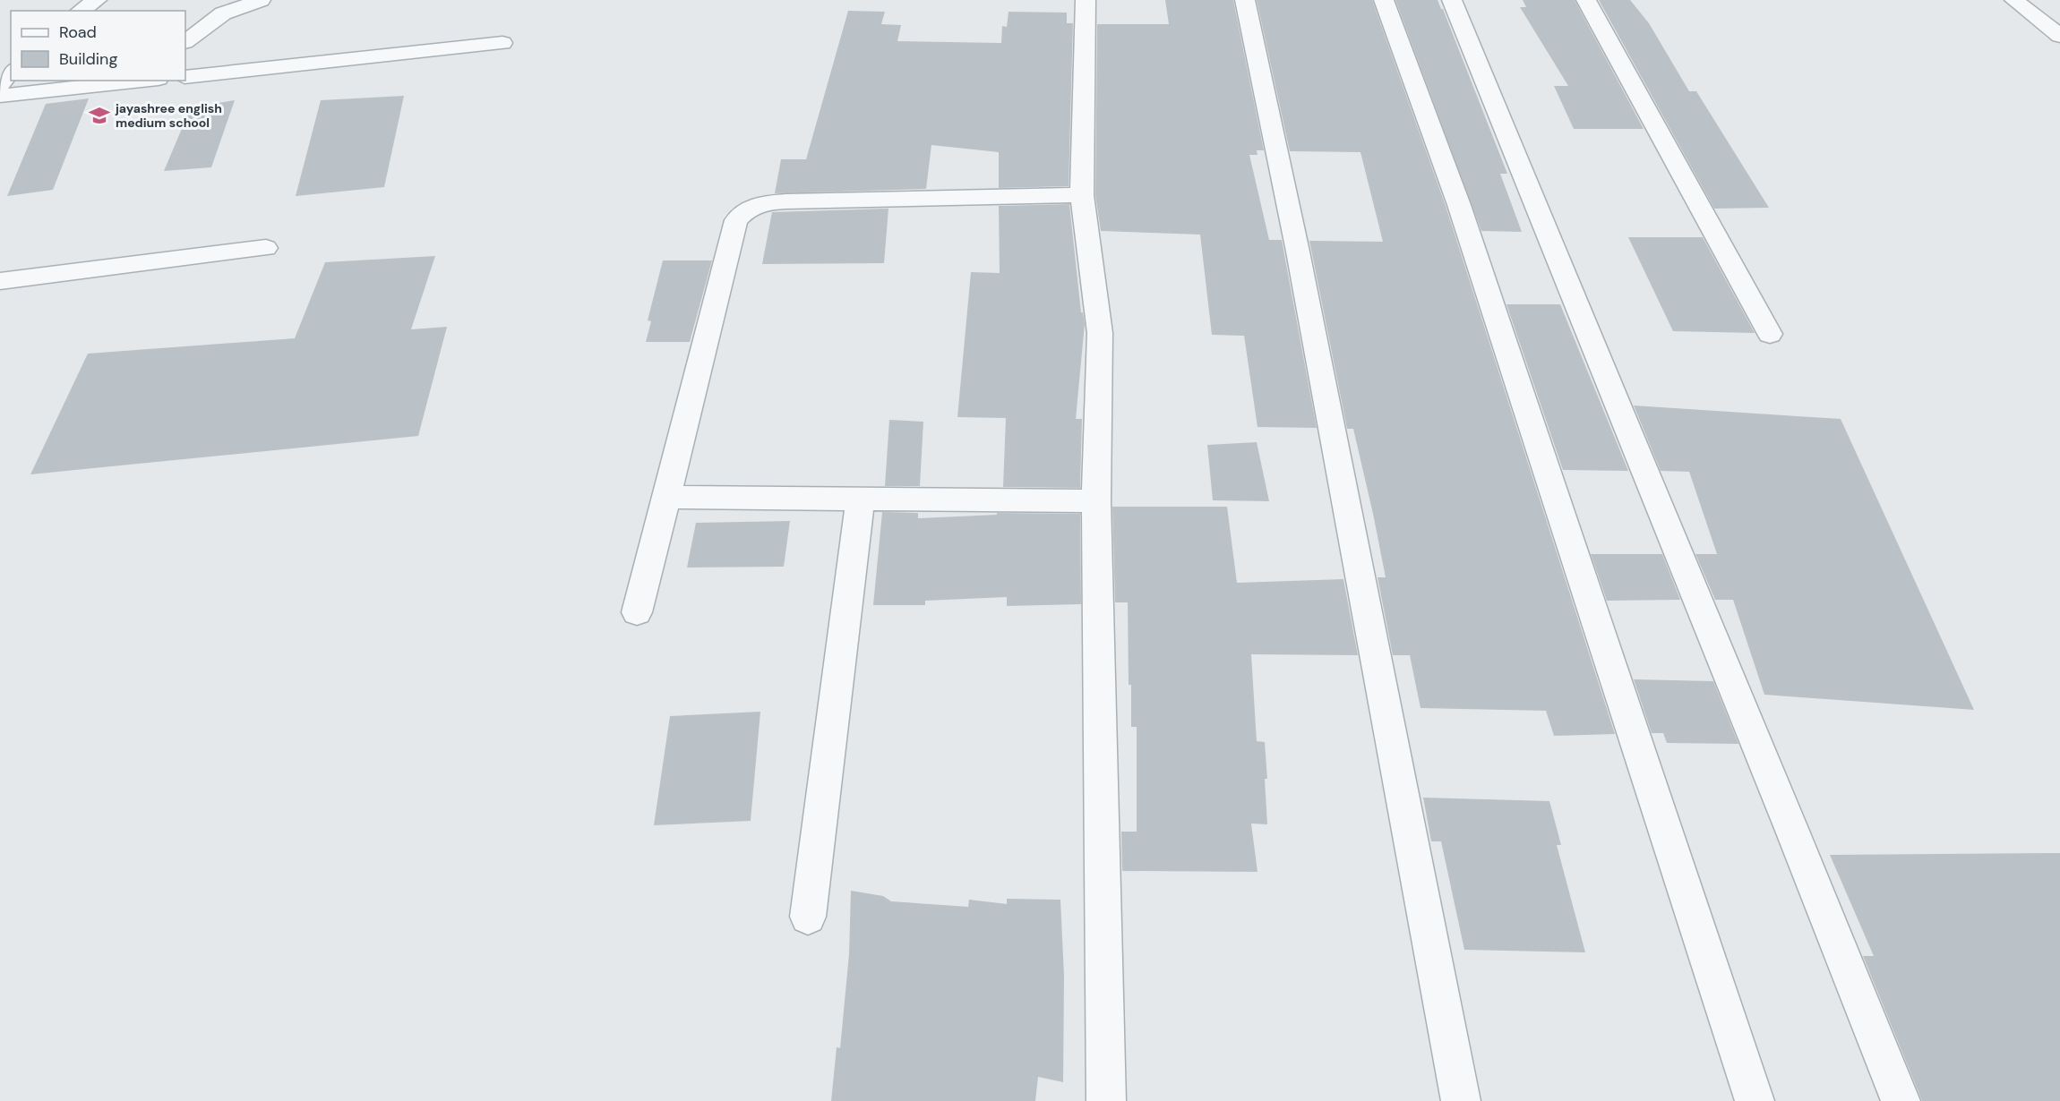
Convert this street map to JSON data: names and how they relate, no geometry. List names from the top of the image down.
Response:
{
  "places": {
    "school or university": ["jayashree english medium school"]
  },
  "legend": ["Road", "Building"]
}
